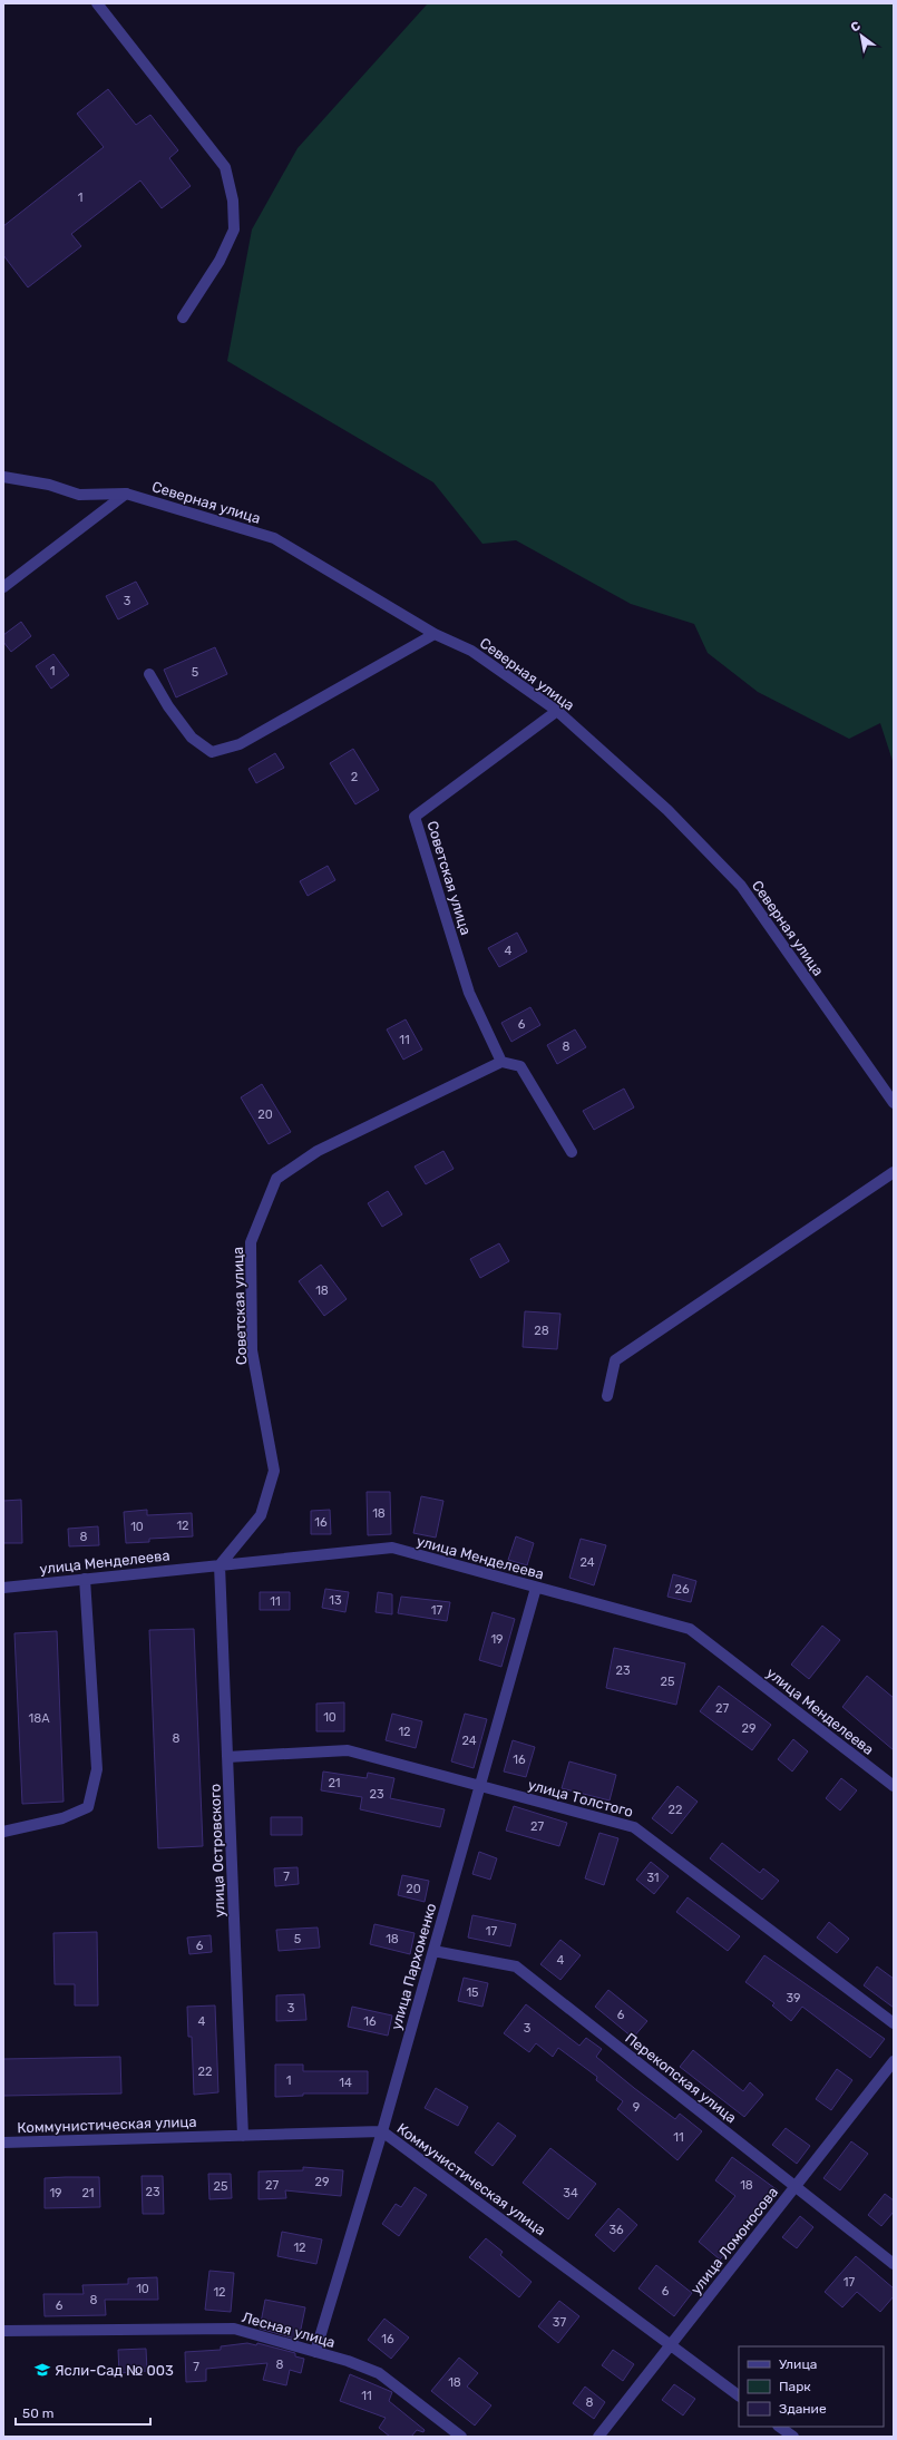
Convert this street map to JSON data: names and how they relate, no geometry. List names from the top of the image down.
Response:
{
  "streets": {
    "street": [
      "Северная улица",
      "Советская улица",
      "улица Менделеева",
      "улица Толстого",
      "улица Островского",
      "улица Пархоменко",
      "Перекопская улица",
      "Коммунистическая улица",
      "улица Ломоносова",
      "Лесная улица"
    ]
  },
  "crossings": [
    ["Северная улица", "Советская улица"],
    ["Советская улица", "улица Менделеева"],
    ["Советская улица", "улица Островского"],
    ["улица Менделеева", "улица Островского"],
    ["улица Менделеева", "улица Пархоменко"],
    ["улица Толстого", "улица Островского"],
    ["улица Толстого", "улица Пархоменко"],
    ["улица Островского", "Коммунистическая улица"],
    ["улица Пархоменко", "Перекопская улица"],
    ["улица Пархоменко", "Коммунистическая улица"],
    ["улица Пархоменко", "Лесная улица"],
    ["Перекопская улица", "улица Ломоносова"],
    ["Коммунистическая улица", "улица Ломоносова"]
  ],
  "places": {
    "school or university": ["Ясли-Сад № 003"]
  },
  "house_numbers": [
    "1",
    "3",
    "1",
    "5",
    "2",
    "4",
    "6",
    "11",
    "8",
    "20",
    "18",
    "28",
    "18",
    "16",
    "12",
    "10",
    "8",
    "24",
    "26",
    "13",
    "11",
    "17",
    "19",
    "23",
    "25",
    "27",
    "10",
    "18А",
    "29",
    "12",
    "8",
    "24",
    "16",
    "21",
    "23",
    "22",
    "27",
    "7",
    "31",
    "20",
    "17",
    "5",
    "18",
    "6",
    "4",
    "15",
    "39",
    "3",
    "6",
    "4",
    "16",
    "3",
    "22",
    "1",
    "14",
    "9",
    "11",
    "29",
    "27",
    "18",
    "25",
    "23",
    "19",
    "21",
    "34",
    "36",
    "12",
    "17",
    "10",
    "6",
    "12",
    "8",
    "6",
    "37",
    "16",
    "8",
    "7",
    "18",
    "11",
    "8"
  ],
  "legend": ["Улица", "Парк", "Здание"],
  "scale_bar": "50 m",
  "north": "top left"
}
